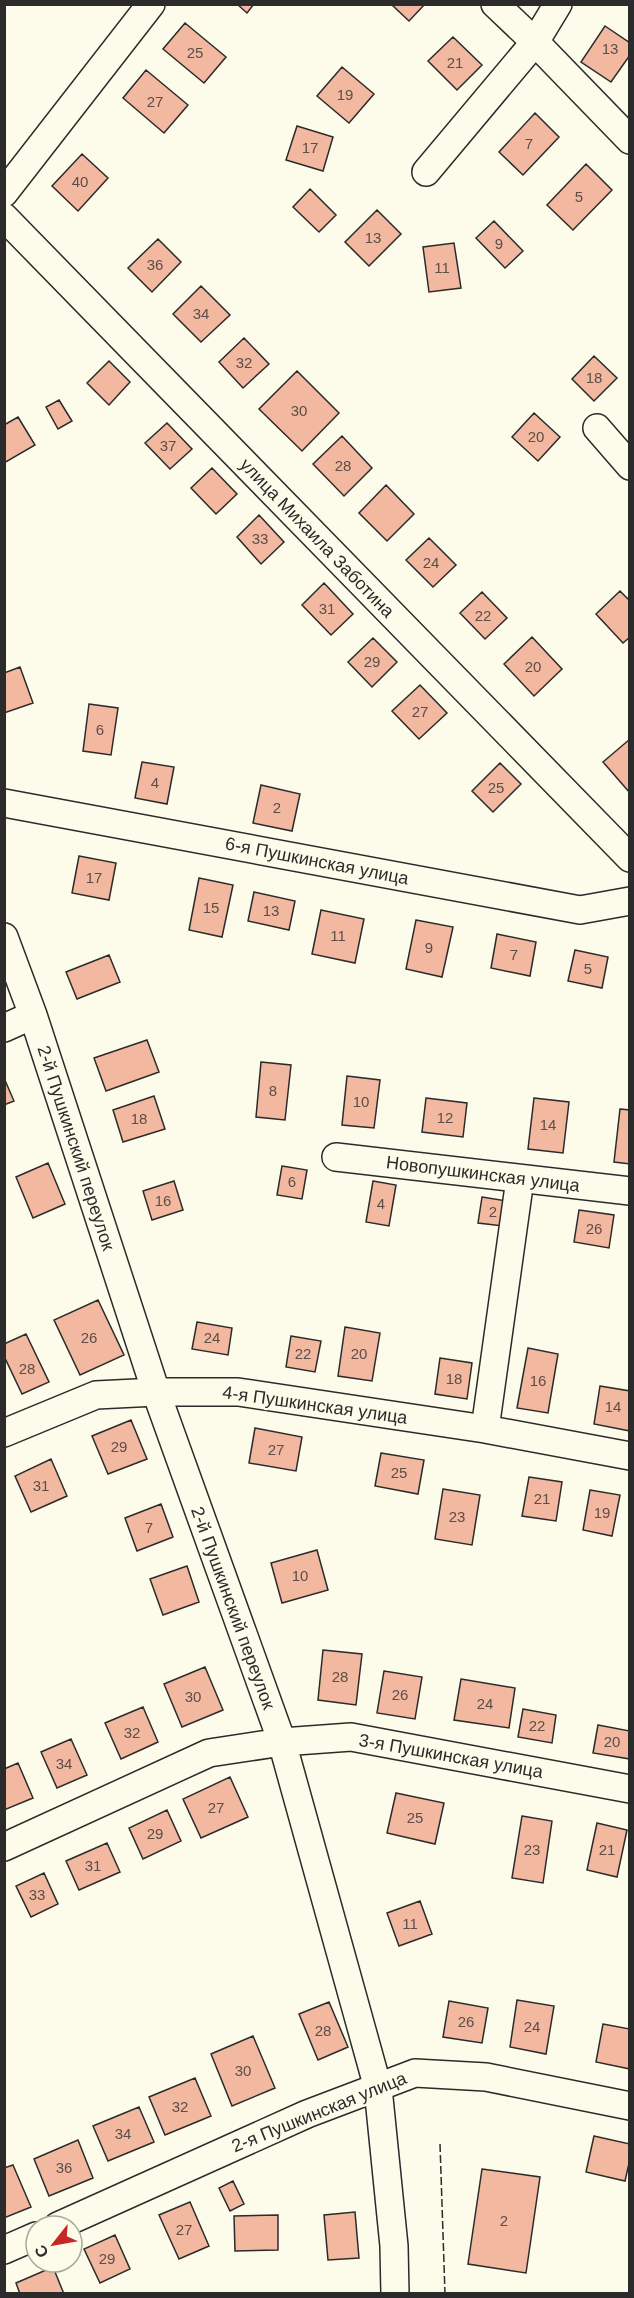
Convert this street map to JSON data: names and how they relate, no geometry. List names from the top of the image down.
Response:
{
  "streets": {
    "street": [
      "улица Михаила Заботина",
      "6-я Пушкинская улица",
      "2-й Пушкинский переулок",
      "Новопушкинская улица",
      "4-я Пушкинская улица",
      "3-я Пушкинская улица",
      "2-я Пушкинская улица"
    ]
  },
  "crossings": [
    ["2-й Пушкинский переулок", "4-я Пушкинская улица"],
    ["2-й Пушкинский переулок", "3-я Пушкинская улица"],
    ["2-й Пушкинский переулок", "2-я Пушкинская улица"]
  ],
  "house_numbers": [
    "13",
    "25",
    "21",
    "19",
    "27",
    "7",
    "17",
    "40",
    "5",
    "13",
    "9",
    "36",
    "11",
    "34",
    "32",
    "18",
    "30",
    "20",
    "37",
    "28",
    "33",
    "24",
    "31",
    "22",
    "29",
    "20",
    "27",
    "6",
    "4",
    "25",
    "2",
    "17",
    "15",
    "13",
    "11",
    "9",
    "7",
    "5",
    "8",
    "10",
    "12",
    "18",
    "14",
    "6",
    "16",
    "4",
    "2",
    "26",
    "26",
    "24",
    "22",
    "20",
    "28",
    "18",
    "16",
    "14",
    "29",
    "27",
    "25",
    "31",
    "21",
    "19",
    "23",
    "7",
    "10",
    "28",
    "26",
    "30",
    "24",
    "22",
    "32",
    "20",
    "34",
    "27",
    "25",
    "29",
    "23",
    "21",
    "31",
    "33",
    "11",
    "26",
    "24",
    "28",
    "30",
    "32",
    "34",
    "36",
    "2",
    "27",
    "29"
  ],
  "north": "bottom left"
}
